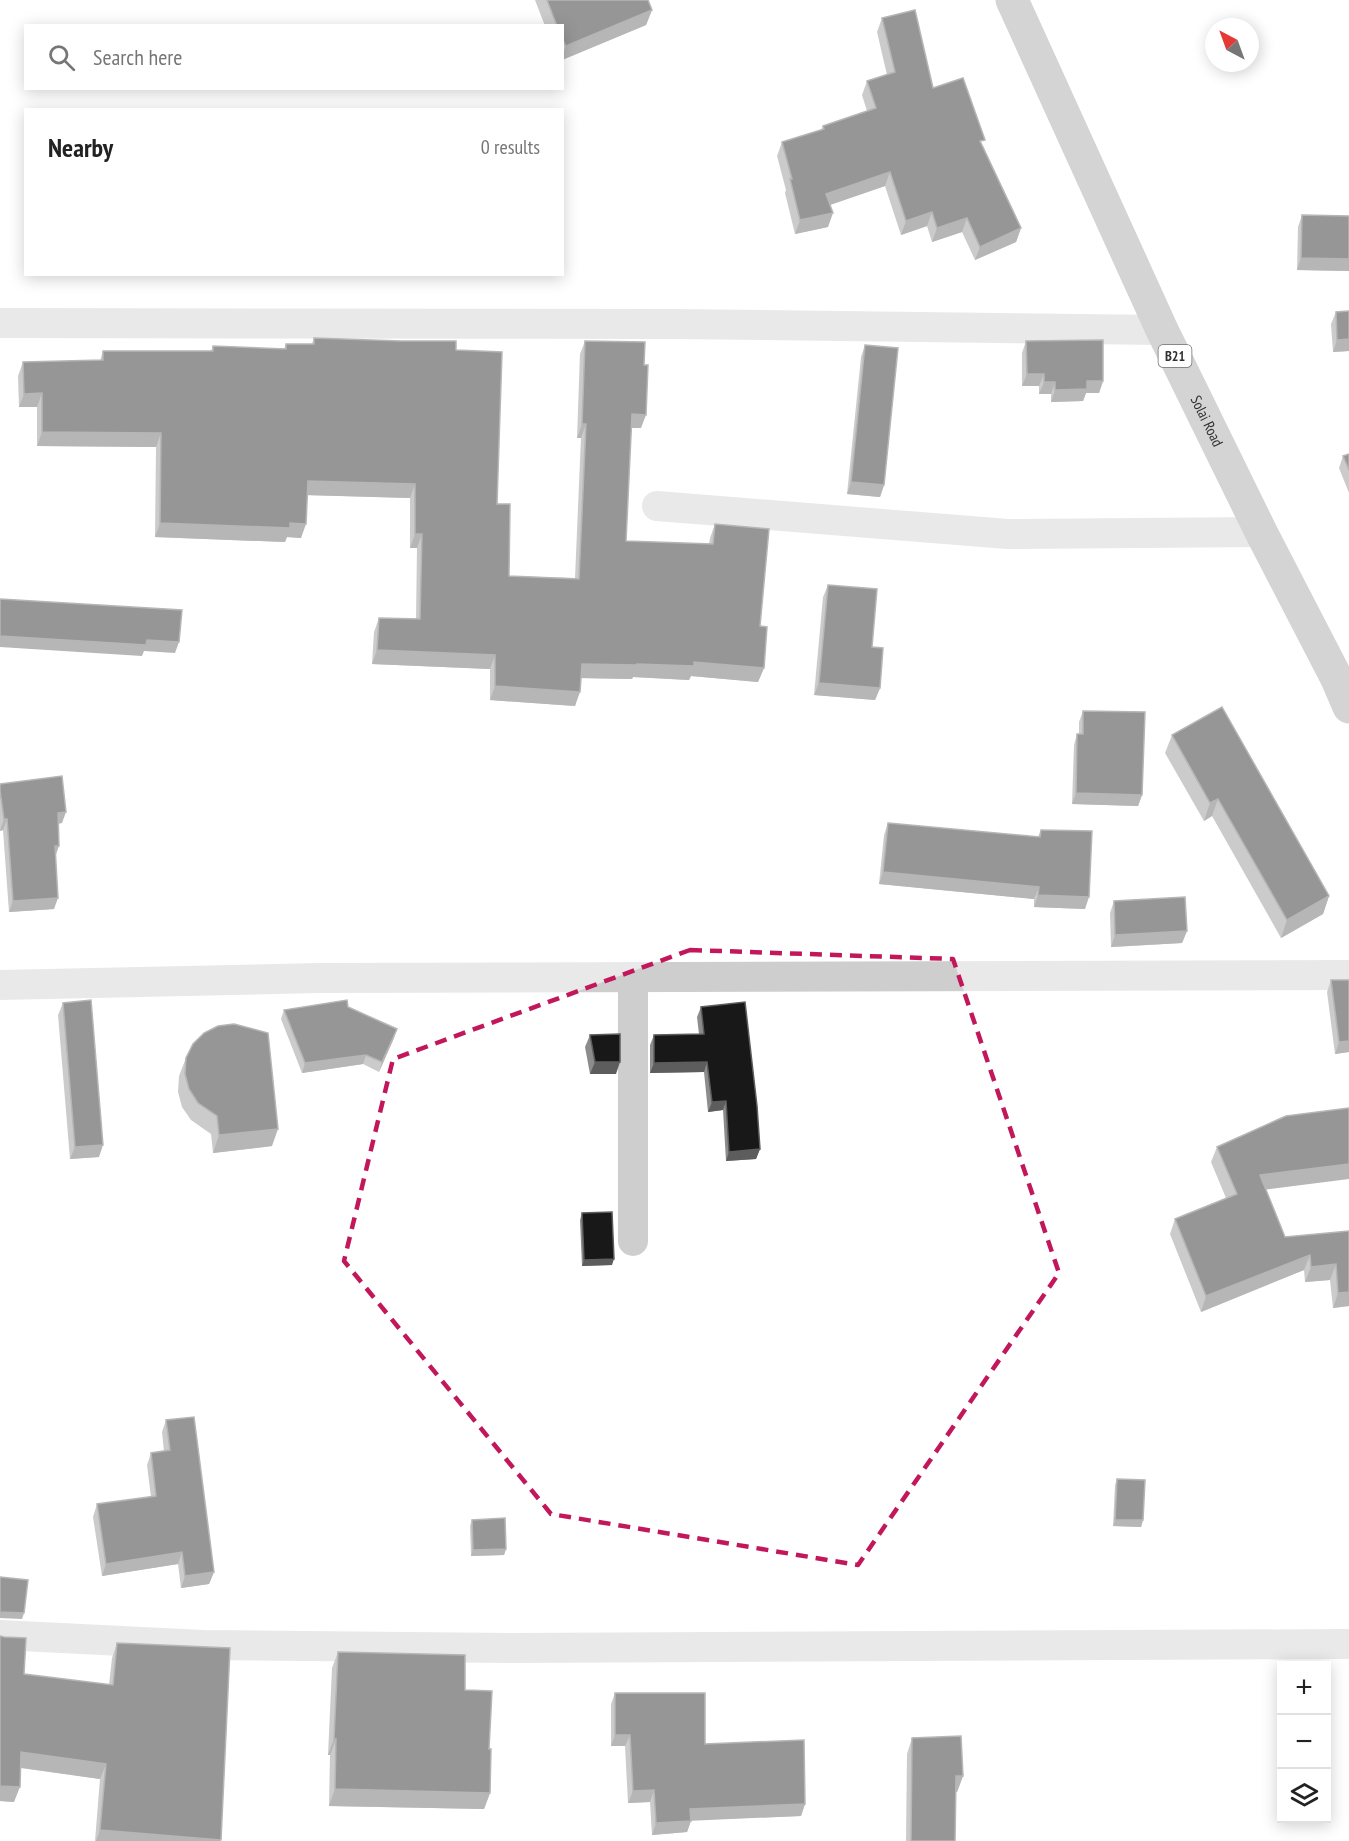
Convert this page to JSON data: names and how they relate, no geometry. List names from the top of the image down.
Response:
{
  "streets": {
    "highway": ["B21", "Solai Road"]
  },
  "north": "top left",
  "page": {
    "search": "Search here",
    "heading": ["Nearby", "0 results"],
    "map_buttons": ["+", "−"]
  }
}
